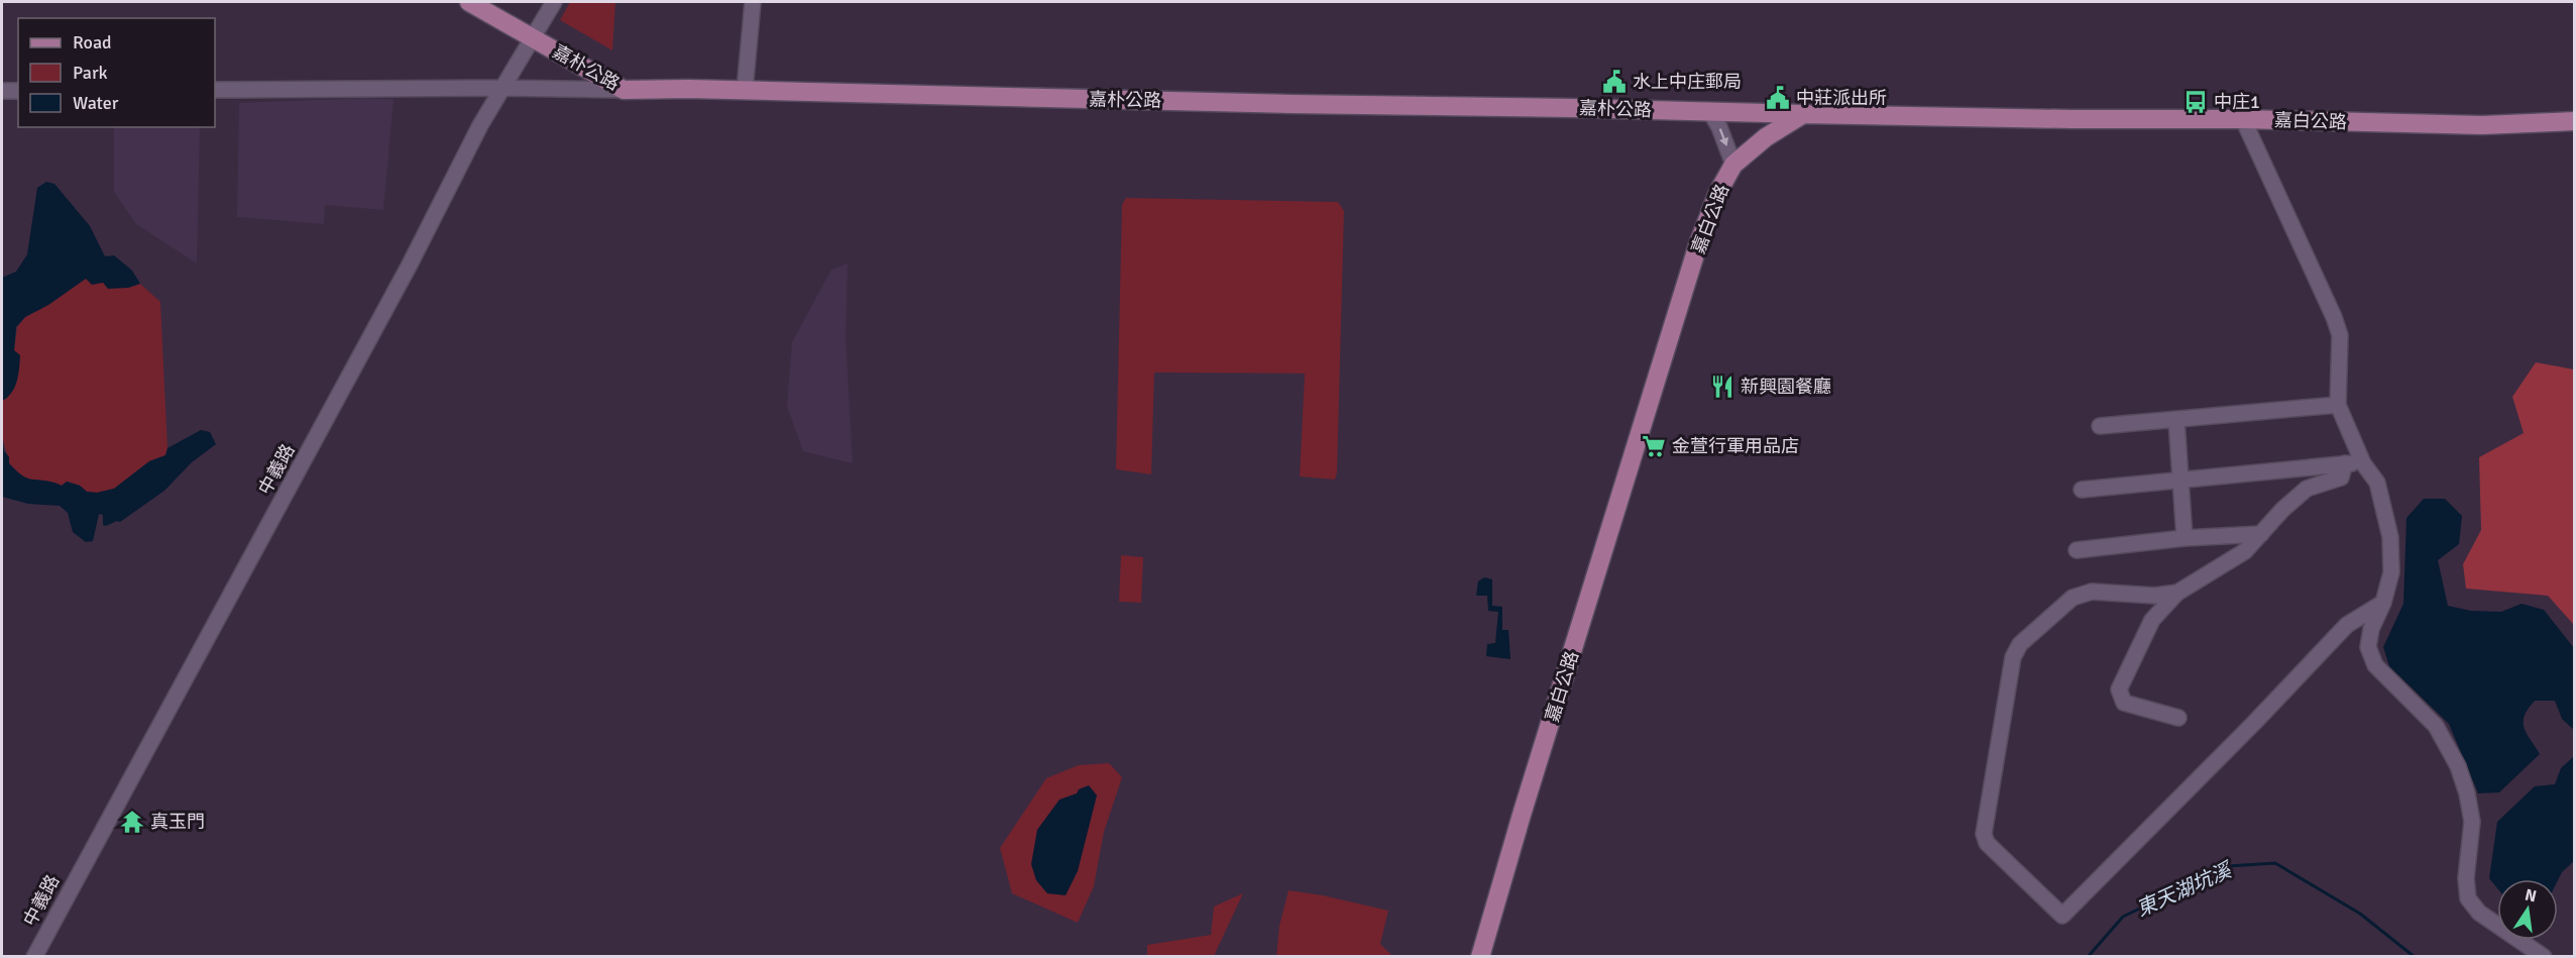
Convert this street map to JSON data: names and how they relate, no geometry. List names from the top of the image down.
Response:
{
  "streets": {
    "main road": ["嘉朴公路", "嘉白公路"],
    "street": ["中義路"]
  },
  "crossings": [
    ["嘉朴公路", "嘉白公路"],
    ["嘉朴公路", "中義路"]
  ],
  "water": ["東天湖坑溪"],
  "places": {
    "public building": ["水上中庄郵局", "中莊派出所"],
    "bus stop": ["中庄1"],
    "restaurant": ["新興園餐廳"],
    "supermarket": ["金萱行軍用品店"],
    "temple": ["真玉門"]
  },
  "legend": ["Road", "Park", "Water"],
  "north": "top"
}
